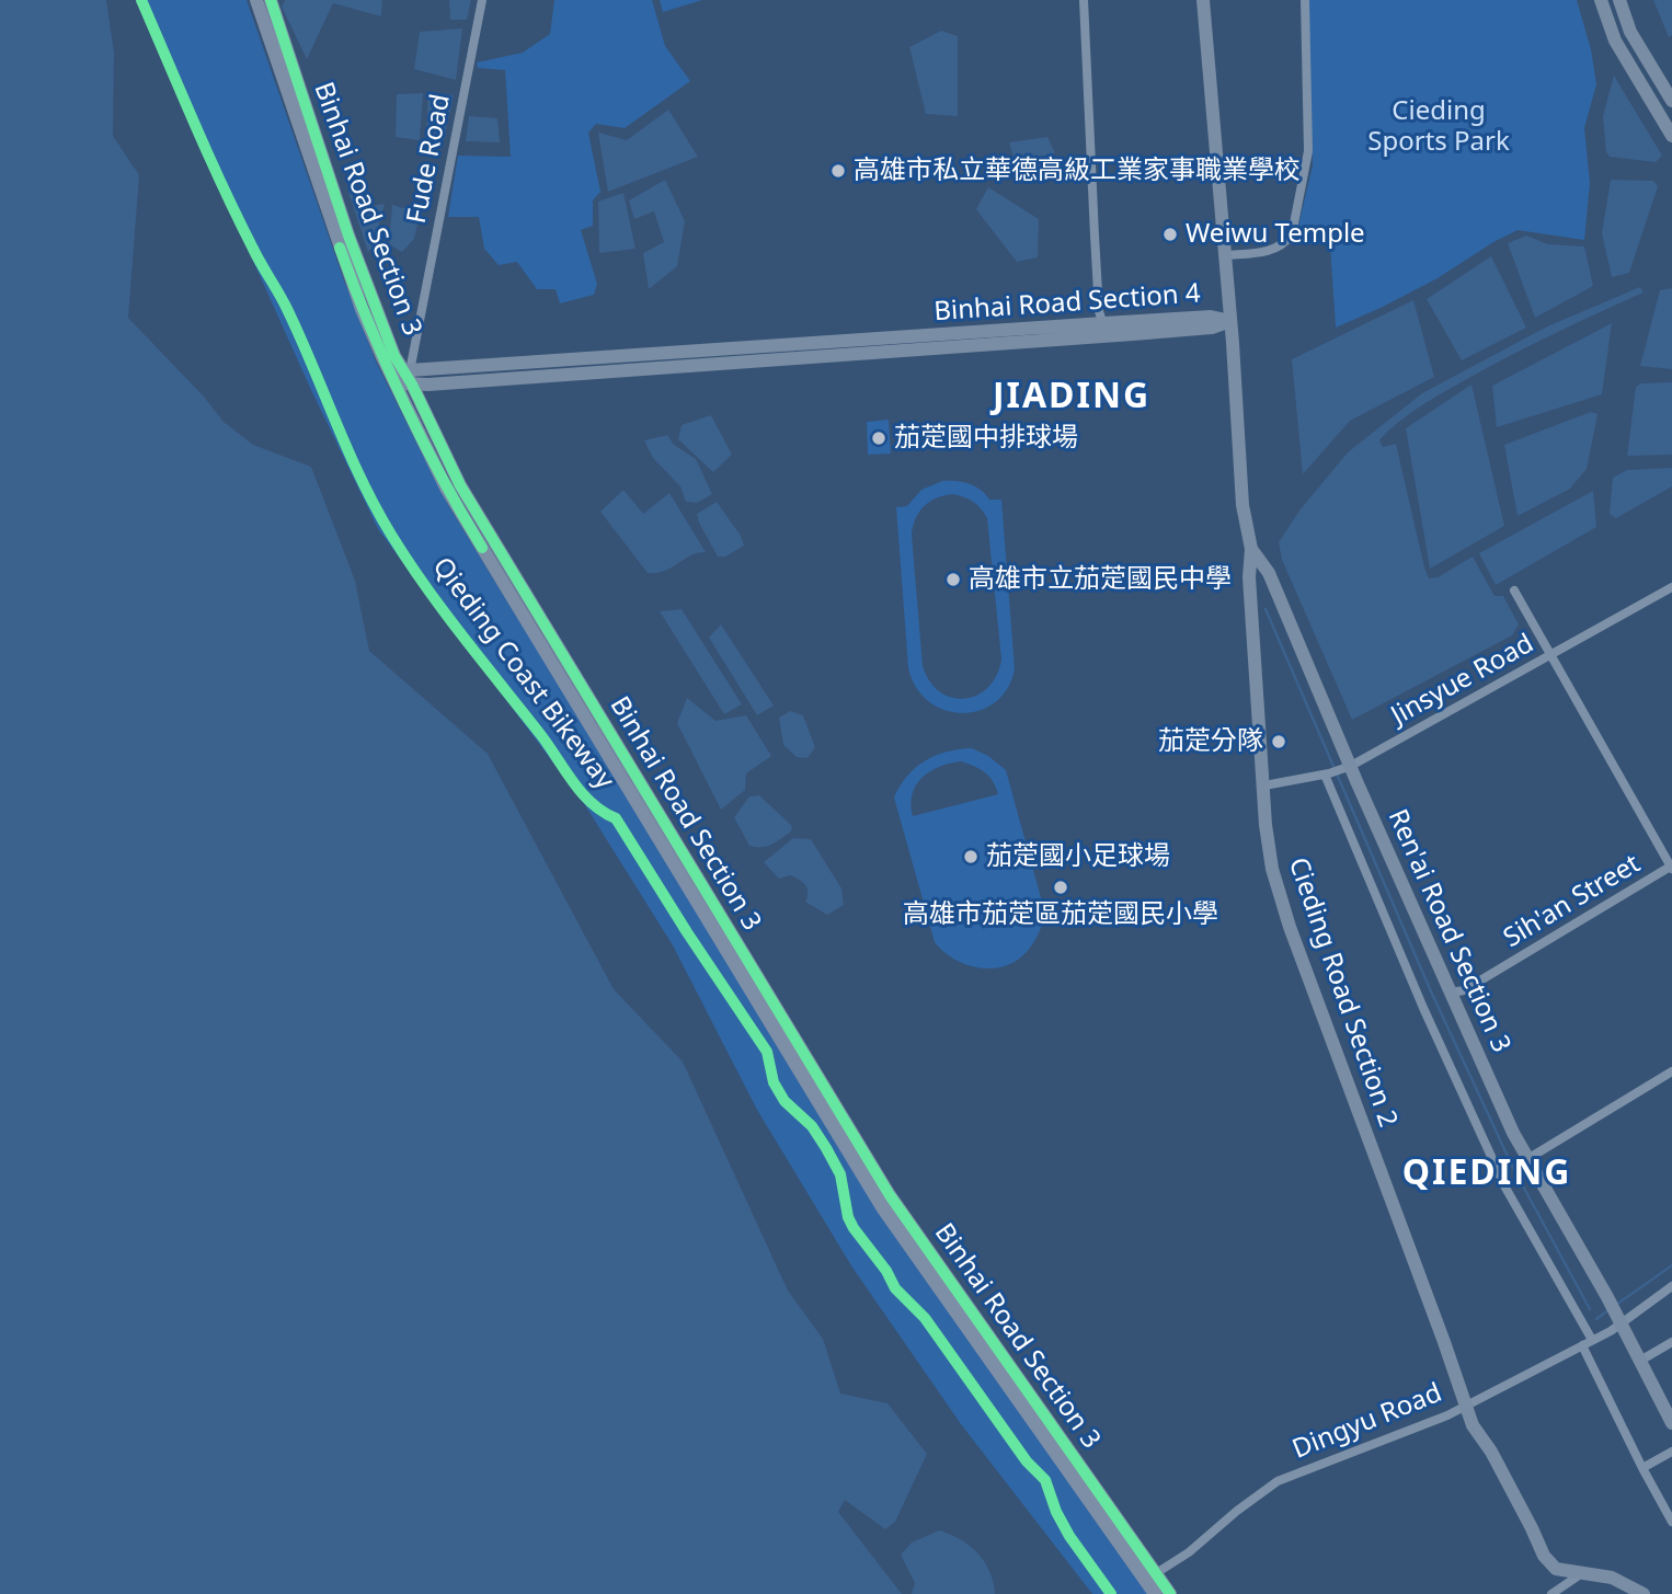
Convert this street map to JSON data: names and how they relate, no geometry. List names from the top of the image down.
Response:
{
  "streets": {
    "main road": ["Binhai Road Section 3"],
    "street": [
      "Fude Road",
      "Binhai Road Section 4",
      "Jinsyue Road",
      "Sih'an Street",
      "Ren'ai Road Section 3",
      "Cieding Road Section 2",
      "Dingyu Road"
    ],
    "cycle path": ["Qieding Coast Bikeway"]
  },
  "crossings": [
    ["Fude Road", "Binhai Road Section 3"],
    ["Fude Road", "Binhai Road Section 4"],
    ["Binhai Road Section 3", "Binhai Road Section 4"],
    ["Binhai Road Section 3", "Dingyu Road"],
    ["Binhai Road Section 4", "Cieding Road Section 2"],
    ["Jinsyue Road", "Ren'ai Road Section 3"],
    ["Jinsyue Road", "Cieding Road Section 2"],
    ["Sih'an Street", "Ren'ai Road Section 3"],
    ["Ren'ai Road Section 3", "Cieding Road Section 2"],
    ["Ren'ai Road Section 3", "Dingyu Road"],
    ["Cieding Road Section 2", "Dingyu Road"]
  ],
  "districts": ["JIADING", "QIEDING"],
  "parks": ["Cieding Sports Park"],
  "places": [
    "高雄市私立華德高級工業家事職業學校",
    "Weiwu Temple",
    "茄萣國中排球場",
    "高雄市立茄萣國民中學",
    "茄萣分隊",
    "茄萣國小足球場",
    "高雄市茄萣區茄萣國民小學"
  ]
}
